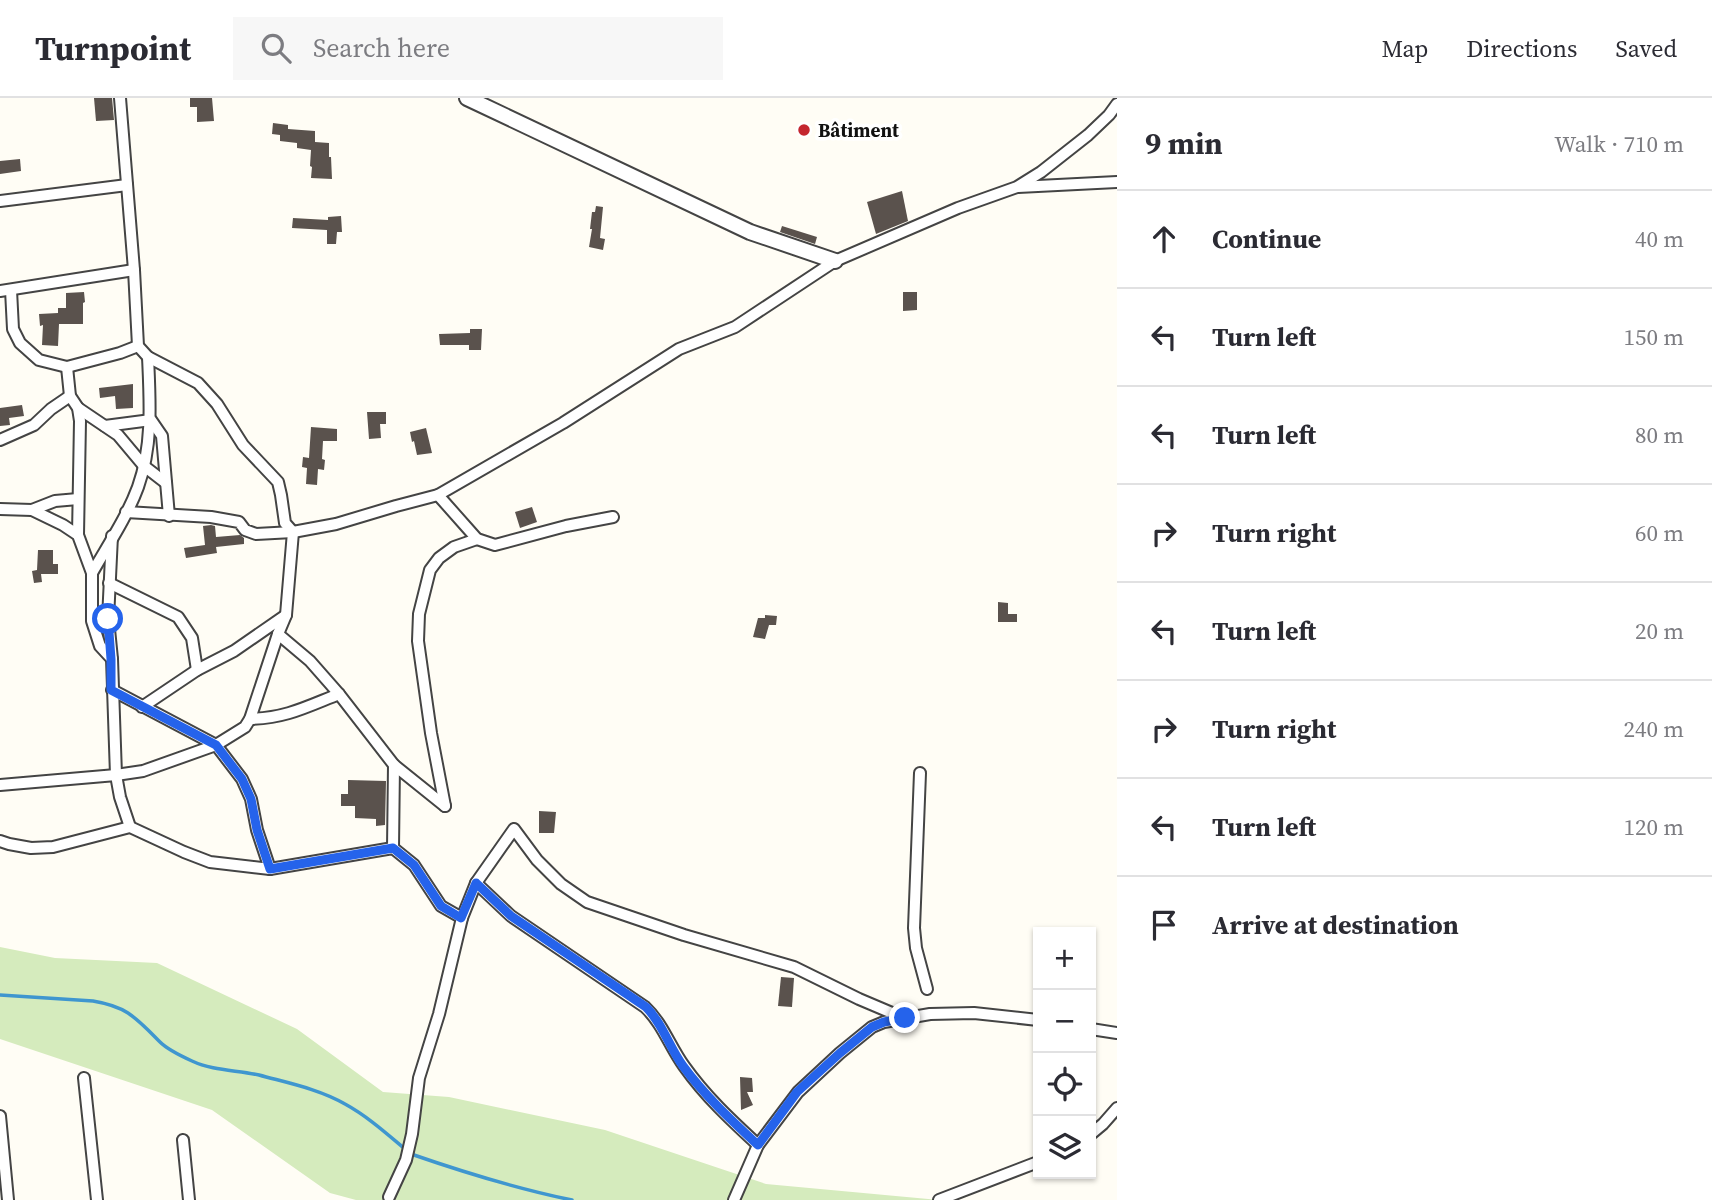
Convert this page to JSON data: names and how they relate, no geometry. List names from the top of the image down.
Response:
{
  "places": ["Bâtiment"],
  "page": {
    "header": "Turnpoint",
    "search": "Search here",
    "nav": ["Map", "Directions", "Saved"],
    "heading": ["9 min", "Walk · 710 m"],
    "list": [
      ["Continue", "40 m"],
      ["Turn left", "150 m"],
      ["Turn left", "80 m"],
      ["Turn right", "60 m"],
      ["Turn left", "20 m"],
      ["Turn right", "240 m"],
      ["Turn left", "120 m"],
      "Arrive at destination"
    ],
    "map_buttons": ["+", "−"]
  }
}
